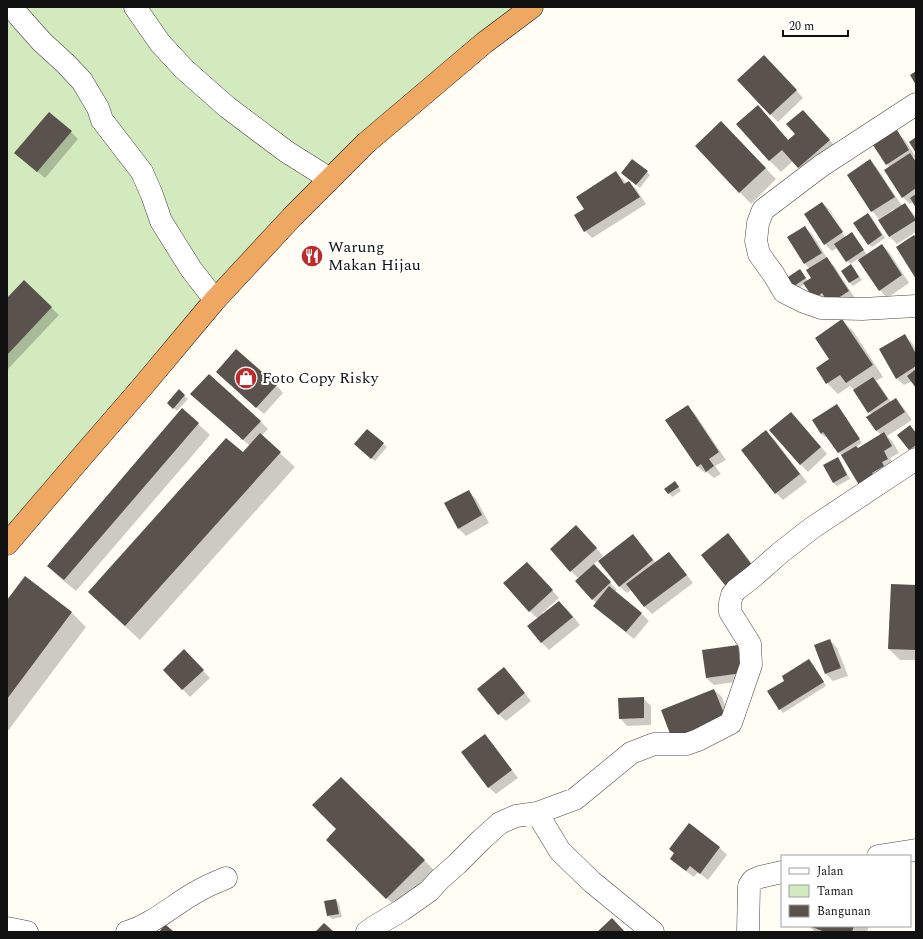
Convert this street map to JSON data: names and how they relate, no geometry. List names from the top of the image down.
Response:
{
  "places": {
    "restaurant": ["Warung Makan Hijau"],
    "shop": ["Foto Copy Risky"]
  },
  "legend": ["Jalan", "Taman", "Bangunan"],
  "scale_bar": "20 m"
}
